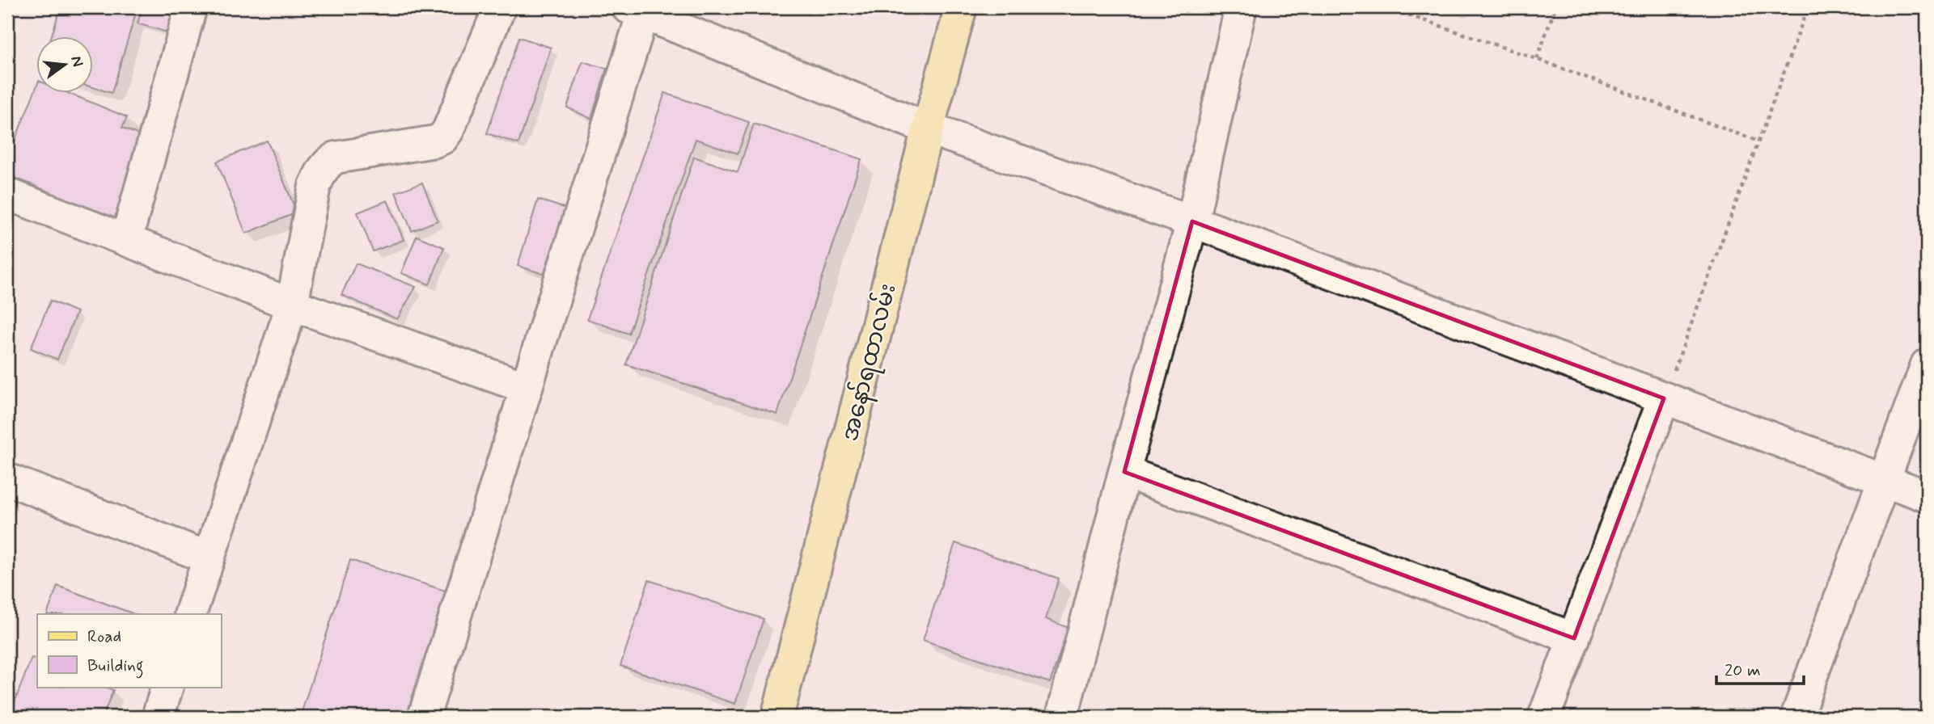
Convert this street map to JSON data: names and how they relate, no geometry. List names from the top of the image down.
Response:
{
  "streets": {
    "main road": ["အနော်ရထာလမ်း"]
  },
  "legend": ["Road", "Building"],
  "scale_bar": "20 m",
  "north": "right"
}
